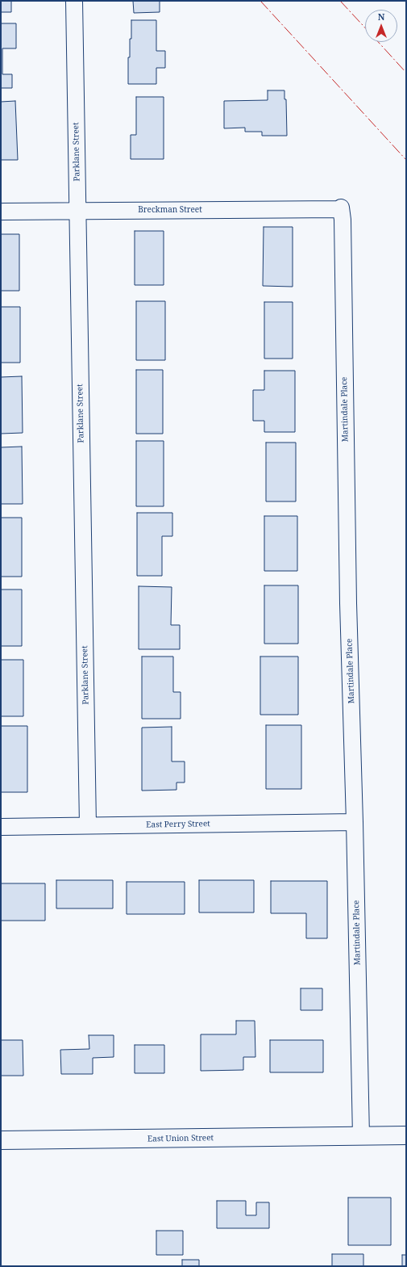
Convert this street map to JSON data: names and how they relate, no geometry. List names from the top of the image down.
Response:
{
  "streets": {
    "street": [
      "Parklane Street",
      "Breckman Street",
      "Martindale Place",
      "East Perry Street",
      "East Union Street"
    ]
  },
  "crossings": [
    ["Parklane Street", "Breckman Street"],
    ["Parklane Street", "East Perry Street"],
    ["Breckman Street", "Martindale Place"],
    ["Martindale Place", "East Perry Street"],
    ["Martindale Place", "East Union Street"]
  ],
  "north": "top"
}
